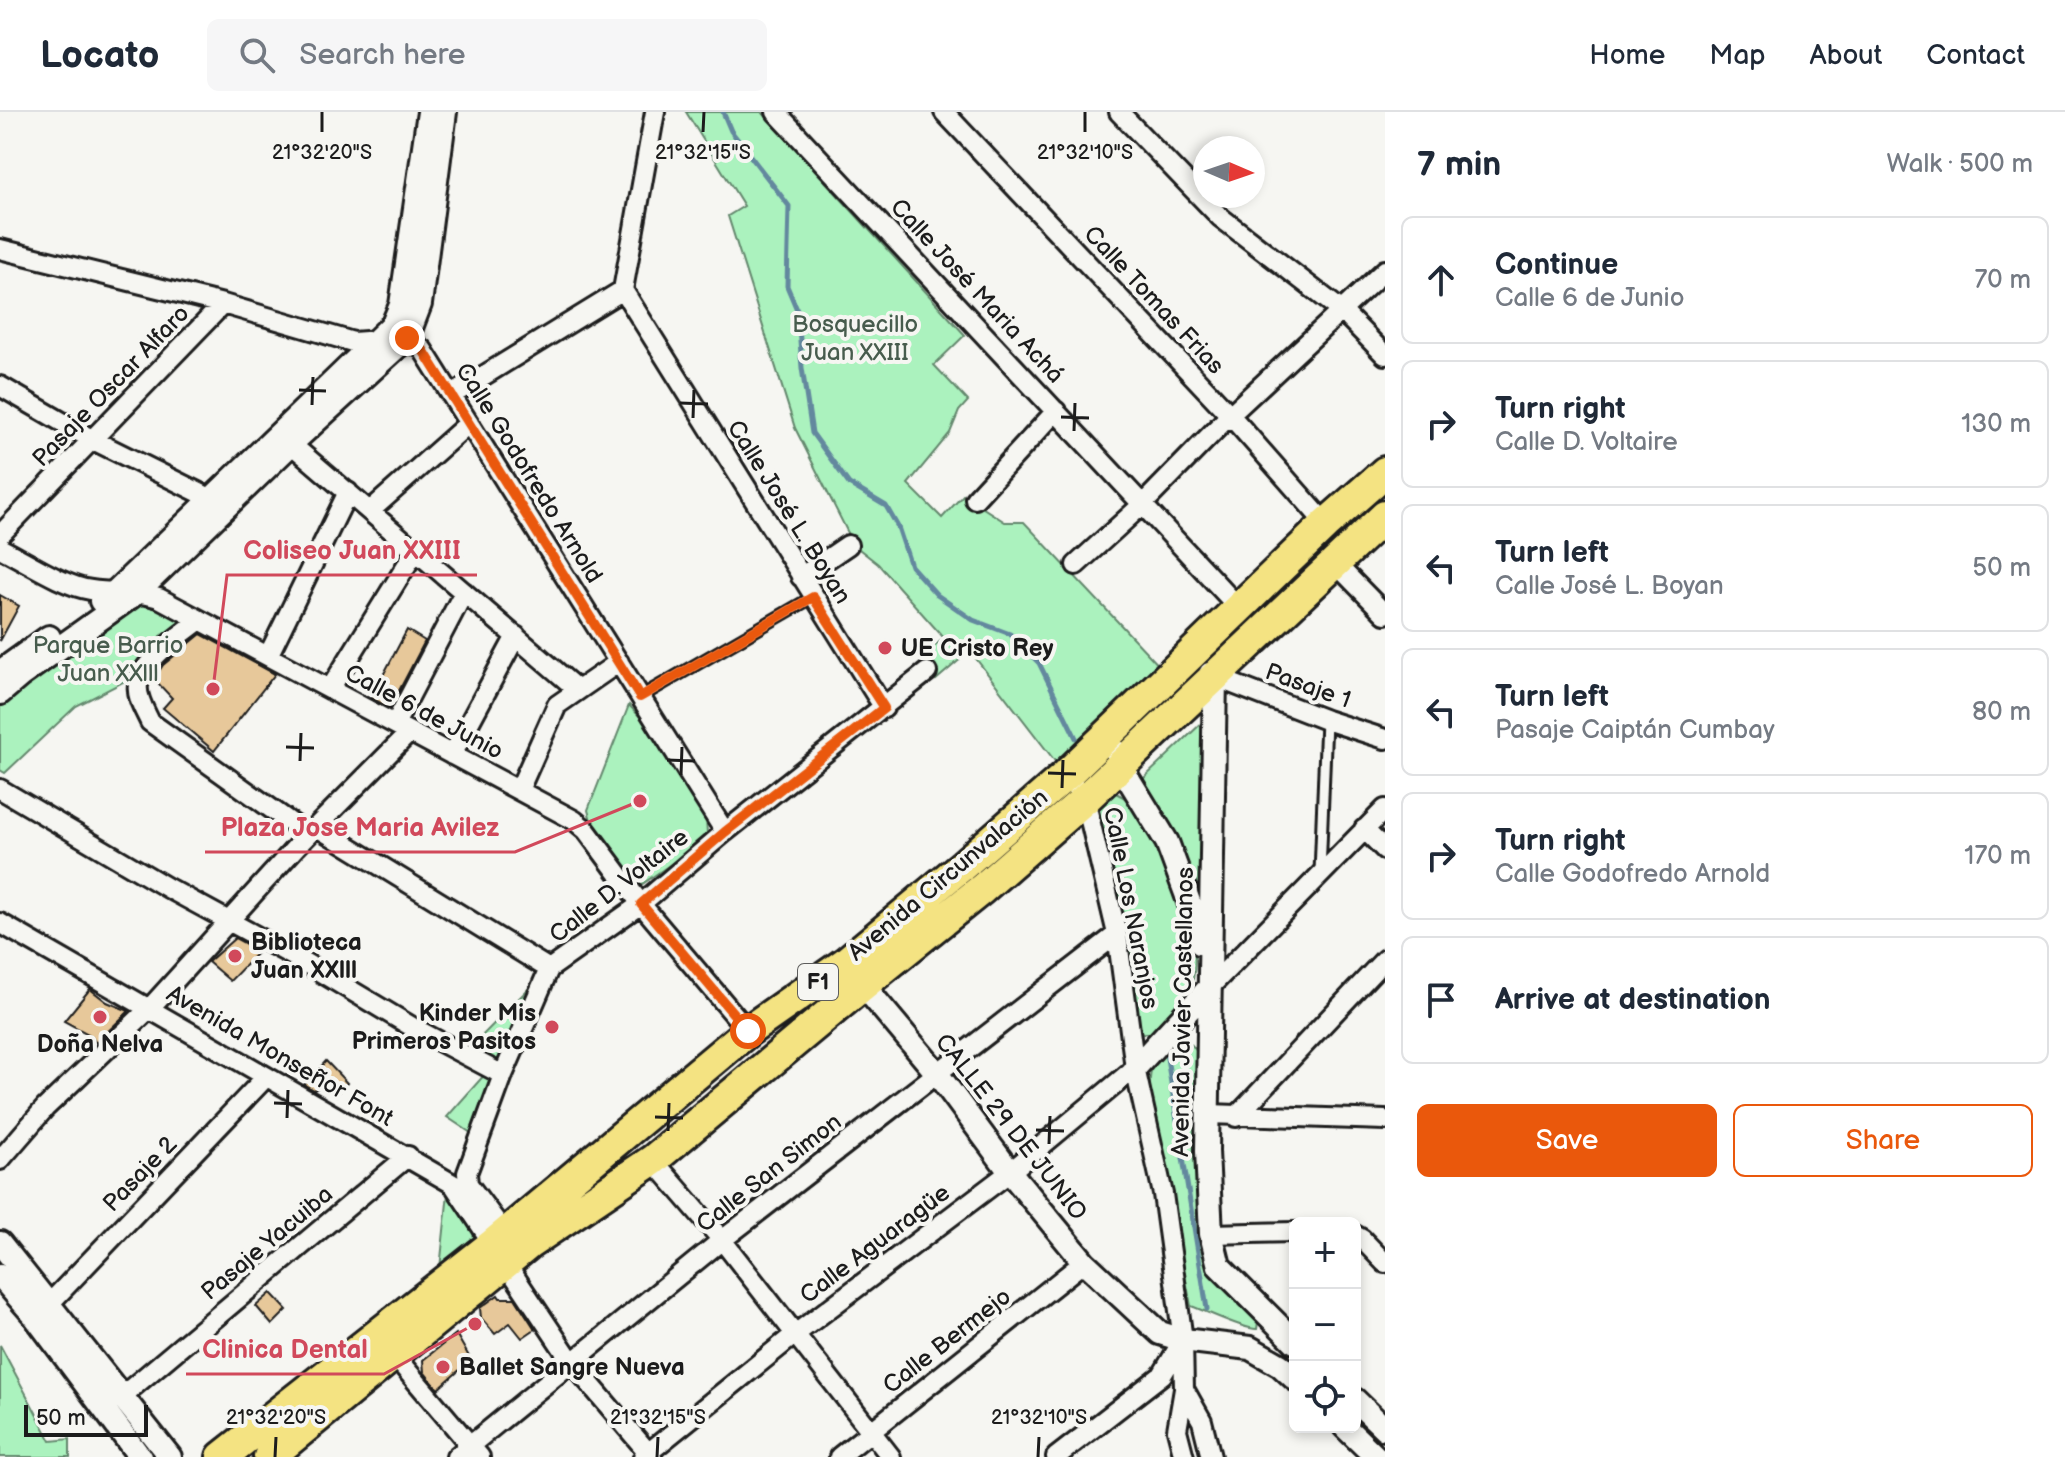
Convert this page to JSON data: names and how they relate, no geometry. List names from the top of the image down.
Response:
{
  "streets": {
    "highway": ["Avenida Circunvalación", "F1"],
    "street": [
      "Calle José Maria Achá",
      "Calle Tomas Frias",
      "Pasaje Oscar Alfaro",
      "Calle Godofredo Arnold",
      "Calle José L. Boyan",
      "Pasaje 1",
      "Calle 6 de Junio",
      "Calle D. Voltaire",
      "Calle Los Naranjos",
      "Avenida Javier Castellanos",
      "Avenida Monseñor Font",
      "CALLE 29 DE JUNIO",
      "Calle San Simon",
      "Pasaje 2",
      "Pasaje Yacuiba",
      "Calle Aguaragüe",
      "Calle Bermejo"
    ]
  },
  "crossings": [
    ["Calle José Maria Achá", "Avenida Circunvalación"],
    ["Calle Tomas Frias", "Avenida Circunvalación"],
    ["Calle Godofredo Arnold", "Calle D. Voltaire"],
    ["Calle José L. Boyan", "Calle D. Voltaire"],
    ["Pasaje 1", "Avenida Circunvalación"],
    ["Pasaje 1", "Avenida Javier Castellanos"],
    ["Calle 6 de Junio", "Avenida Circunvalación"],
    ["Calle 6 de Junio", "Calle D. Voltaire"],
    ["Avenida Circunvalación", "Calle D. Voltaire"],
    ["Avenida Circunvalación", "Calle Los Naranjos"],
    ["Avenida Circunvalación", "Avenida Javier Castellanos"],
    ["Avenida Circunvalación", "Avenida Monseñor Font"],
    ["Avenida Circunvalación", "CALLE 29 DE JUNIO"],
    ["Calle D. Voltaire", "Avenida Monseñor Font"],
    ["Calle Los Naranjos", "CALLE 29 DE JUNIO"],
    ["Calle Los Naranjos", "Calle San Simon"],
    ["Calle Los Naranjos", "Calle Aguaragüe"],
    ["Avenida Monseñor Font", "Pasaje 2"],
    ["Avenida Monseñor Font", "Pasaje Yacuiba"],
    ["CALLE 29 DE JUNIO", "Calle San Simon"],
    ["CALLE 29 DE JUNIO", "Calle Aguaragüe"],
    ["CALLE 29 DE JUNIO", "Calle Bermejo"]
  ],
  "parks": ["Bosquecillo Juan XXIII", "Parque Barrio Juan XXlll"],
  "places": [
    "UE Cristo Rey",
    "Coliseo Juan XXIII",
    "Plaza Jose Maria Avilez",
    "Biblioteca Juan XXlll",
    "Doña Nelva",
    "Kinder Mis Primeros Pasitos",
    "Clinica Dental",
    "Ballet Sangre Nueva"
  ],
  "scale_bar": "50 m",
  "north": "right",
  "page": {
    "header": "Locato",
    "search": "Search here",
    "nav": [
      "Home",
      "Map",
      "About",
      "Contact"
    ],
    "heading": ["7 min", "Walk · 500 m"],
    "list": [
      ["Continue", "Calle 6 de Junio", "70 m"],
      ["Turn right", "Calle D. Voltaire", "130 m"],
      ["Turn left", "Calle José L. Boyan", "50 m"],
      ["Turn left", "Pasaje Caiptán Cumbay", "80 m"],
      ["Turn right", "Calle Godofredo Arnold", "170 m"],
      "Arrive at destination"
    ],
    "buttons": ["Save", "Share"],
    "map_buttons": ["+", "−"],
    "scale": "50 m"
  },
  "coordinates": ["21°32'20\"S", "21°32'15\"S", "21°32'10\"S"]
}
